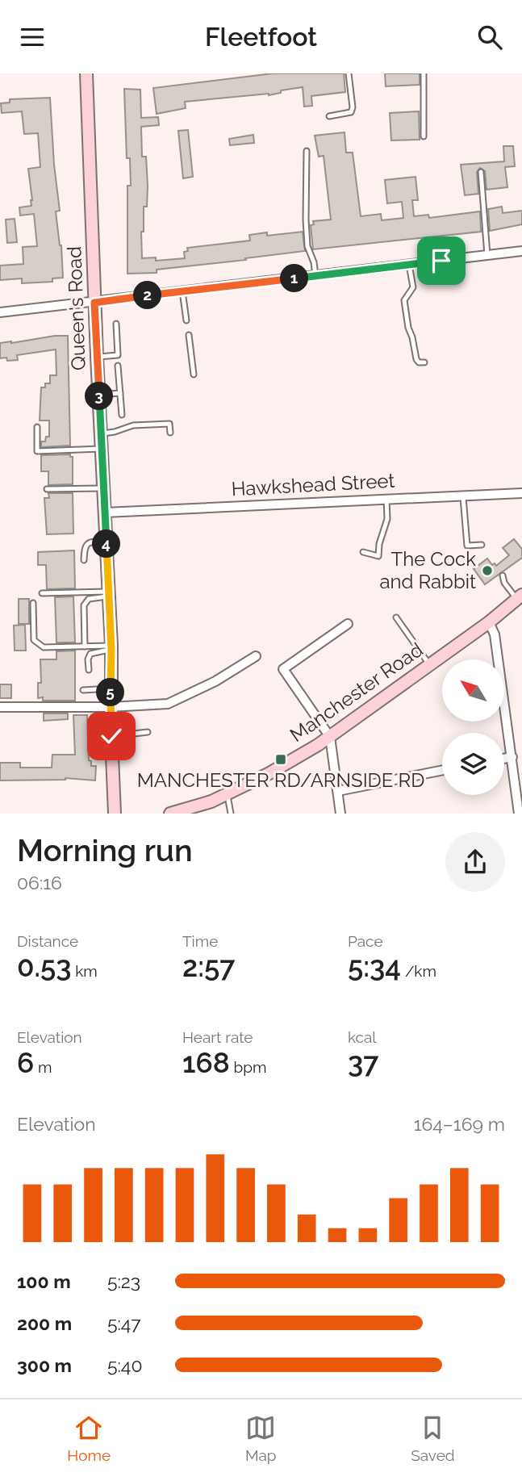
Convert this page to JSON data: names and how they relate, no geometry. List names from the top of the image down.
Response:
{
  "streets": {
    "main road": ["Queen's Road", "Manchester Road"],
    "street": ["Hawkshead Street"]
  },
  "crossings": [
    ["Queen's Road", "Hawkshead Street"]
  ],
  "places": {
    "other": ["The Cock and Rabbit"],
    "transit": ["MANCHESTER RD/ARNSIDE RD"]
  },
  "north": "top left",
  "page": {
    "header": "Fleetfoot",
    "pins": [
      "1",
      "2",
      "3",
      "4",
      "5"
    ],
    "heading": ["Morning run", "06:16"],
    "stats": [
      ["Distance", "0.53 km"],
      ["Time", "2:57"],
      ["Pace", "5:34 /km"],
      ["Elevation", "6 m"],
      ["Heart rate", "168 bpm"],
      ["kcal", "37"]
    ],
    "chart": ["Elevation", "164–169 m"],
    "list": [
      {
        "name": "100 m",
        "note": "5:23"
      },
      {
        "name": "200 m",
        "note": "5:47"
      },
      {
        "name": "300 m",
        "note": "5:40"
      }
    ],
    "tabs": ["Home", "Map", "Saved"]
  }
}
